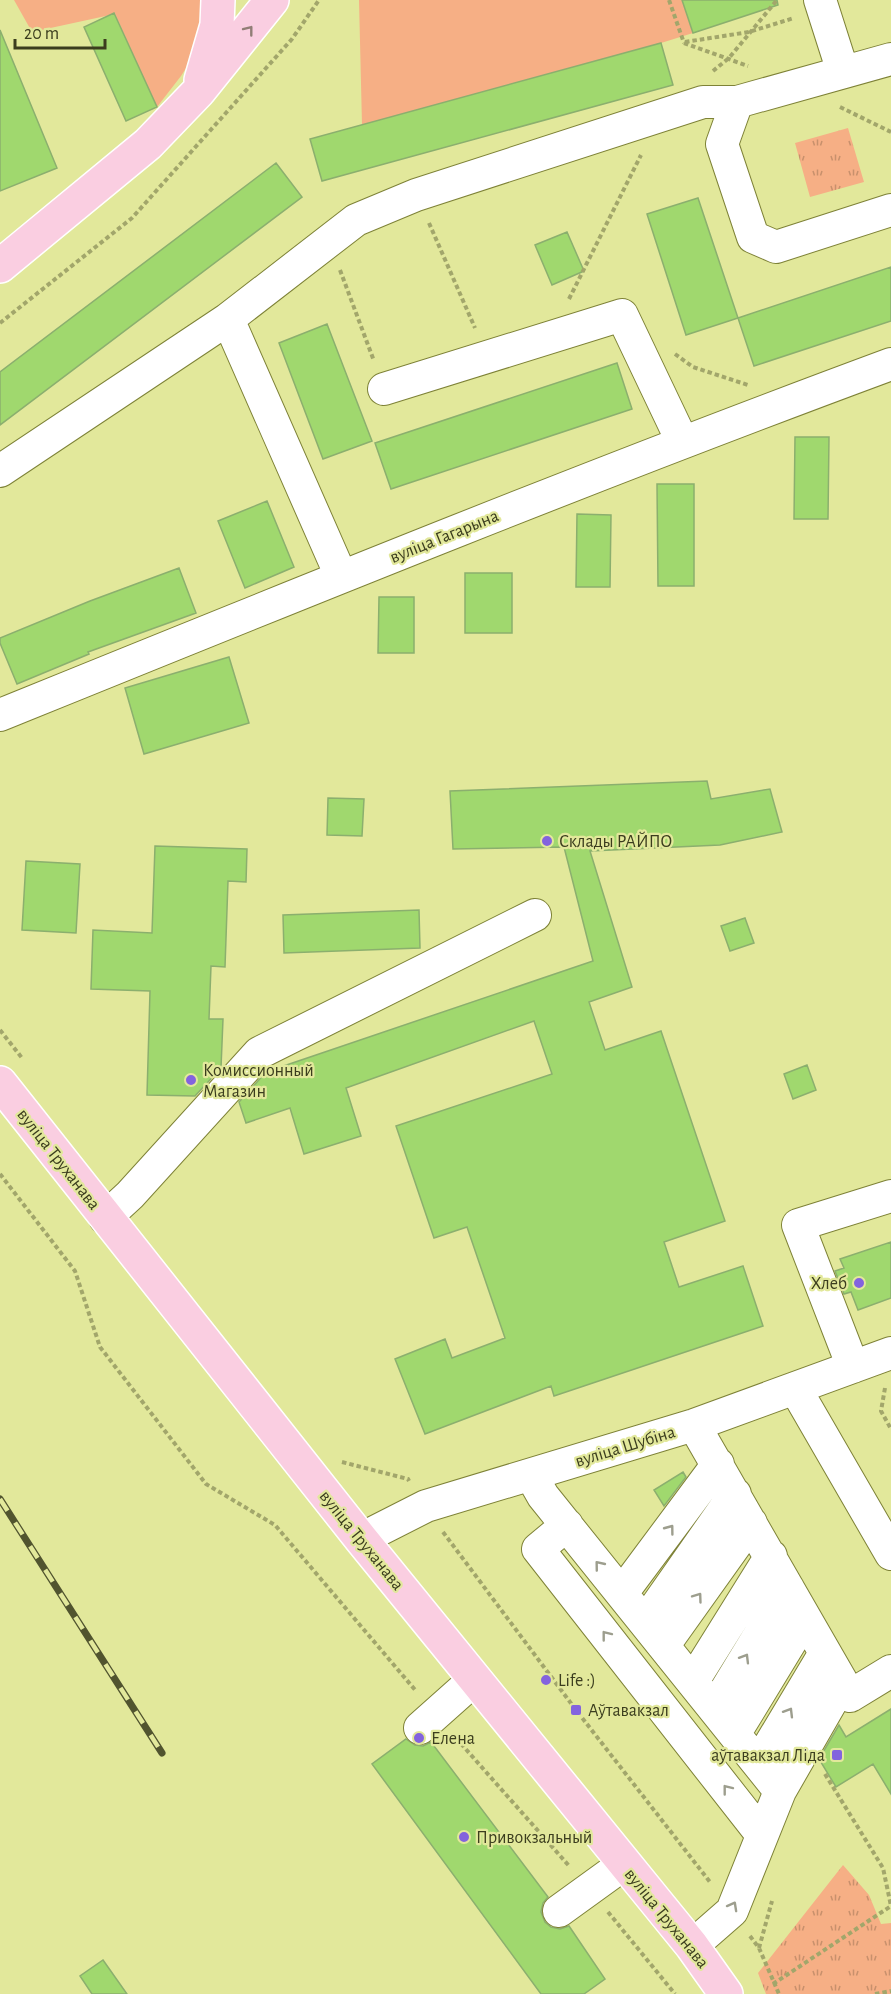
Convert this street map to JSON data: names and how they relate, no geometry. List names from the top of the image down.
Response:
{
  "streets": {
    "main road": ["вуліца Труханава"],
    "street": ["вуліца Гагарына", "вуліца Шубіна"]
  },
  "crossings": [
    ["вуліца Труханава", "вуліца Шубіна"]
  ],
  "places": {
    "other": [
      "Склады РАЙПО",
      "Комиссионный Магазин",
      "Хлеб",
      "Life :)",
      "Елена",
      "Привокзальный"
    ],
    "transit": ["Аўтавакзал", "аўтавакзал Ліда"]
  },
  "scale_bar": "20 m"
}
